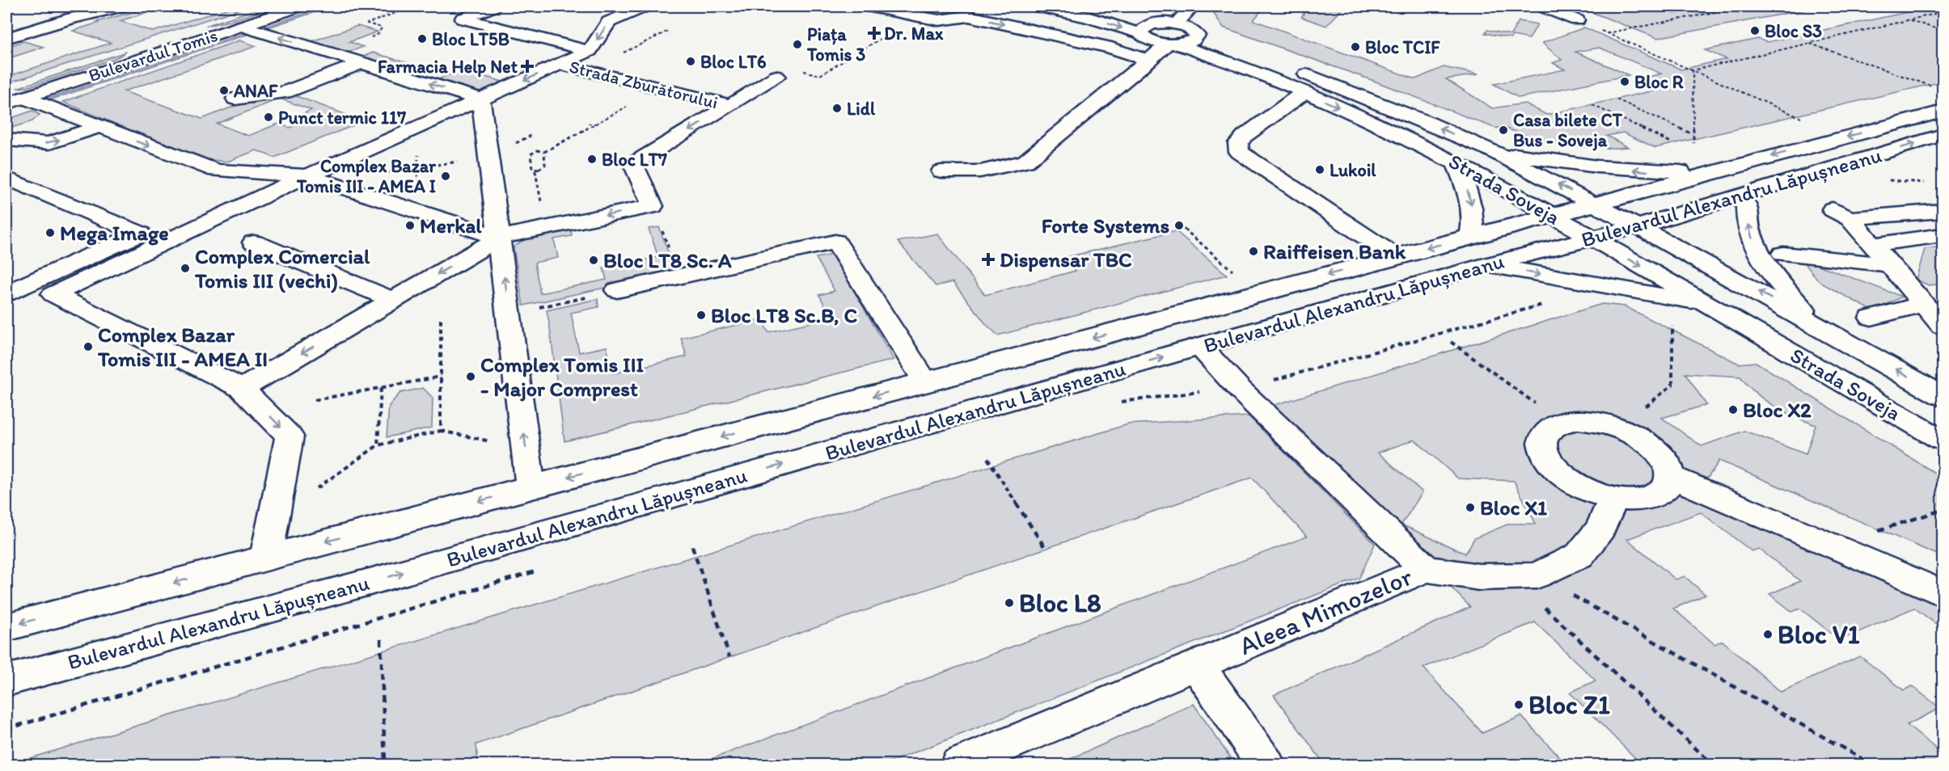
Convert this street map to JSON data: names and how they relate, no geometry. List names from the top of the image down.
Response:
{
  "streets": {
    "main road": [
      "Bulevardul Tomis",
      "Strada Zburătorului",
      "Strada Soveja",
      "Bulevardul Alexandru Lăpușneanu",
      "Aleea Mimozelor"
    ]
  },
  "crossings": [
    ["Strada Soveja", "Bulevardul Alexandru Lăpușneanu"],
    ["Bulevardul Alexandru Lăpușneanu", "Aleea Mimozelor"]
  ],
  "places": {
    "other": [
      "Bloc S3",
      "Bloc LT5B",
      "Piața Tomis 3",
      "Bloc TCIF",
      "Bloc LT6",
      "Bloc R",
      "ANAF",
      "Lidl",
      "Punct termic 117",
      "Casa bilete CT Bus - Soveja",
      "Bloc LT7",
      "Lukoil",
      "Complex Bazar Tomis III - AMEA I",
      "Merkal",
      "Forte Systems",
      "Mega Image",
      "Raiffeisen Bank",
      "Bloc LT8 Sc. A",
      "Complex Comercial Tomis III (vechi)",
      "Bloc LT8 Sc.B, C",
      "Complex Bazar Tomis III - AMEA II",
      "Complex Tomis III - Major Comprest",
      "Bloc X2",
      "Bloc X1",
      "Bloc L8",
      "Bloc V1",
      "Bloc Z1"
    ],
    "health": ["Dr. Max", "Farmacia Help Net", "Dispensar TBC"]
  }
}
